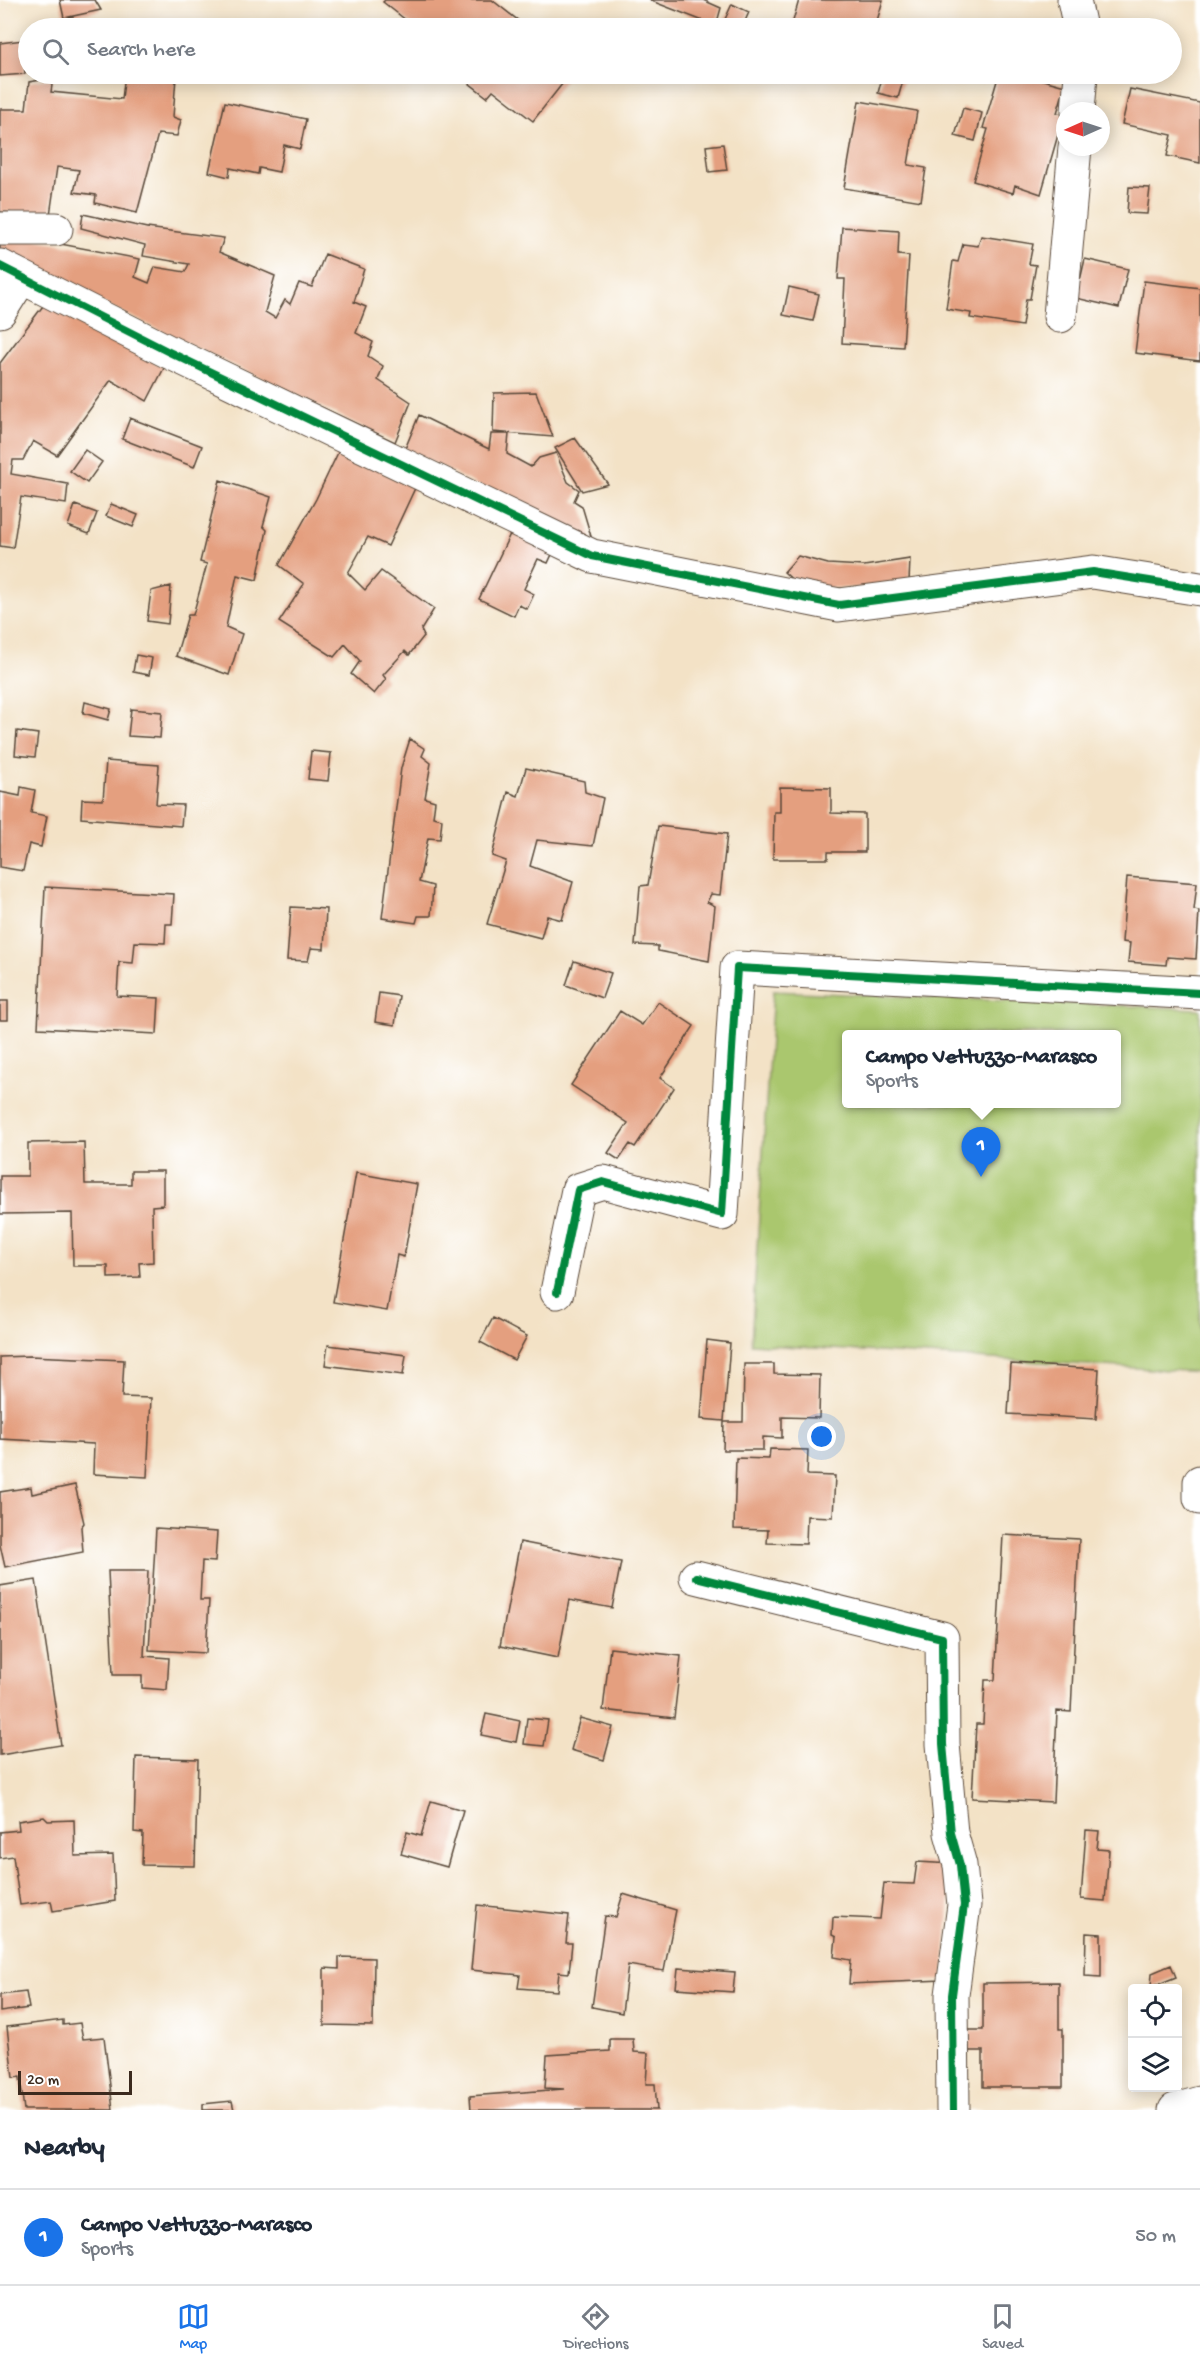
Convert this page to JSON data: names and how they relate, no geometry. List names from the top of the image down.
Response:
{
  "scale_bar": "20 m",
  "north": "left",
  "page": {
    "search": "Search here",
    "popup": ["Campo Vettuzzo-Marasco", "Sports"],
    "pins": "1",
    "scale": "20 m",
    "heading": "Nearby",
    "list": [
      {
        "mark": "1",
        "name": "Campo Vettuzzo-Marasco",
        "note": "Sports",
        "value": "50 m"
      }
    ],
    "nav": ["Map", "Directions", "Saved"]
  }
}
